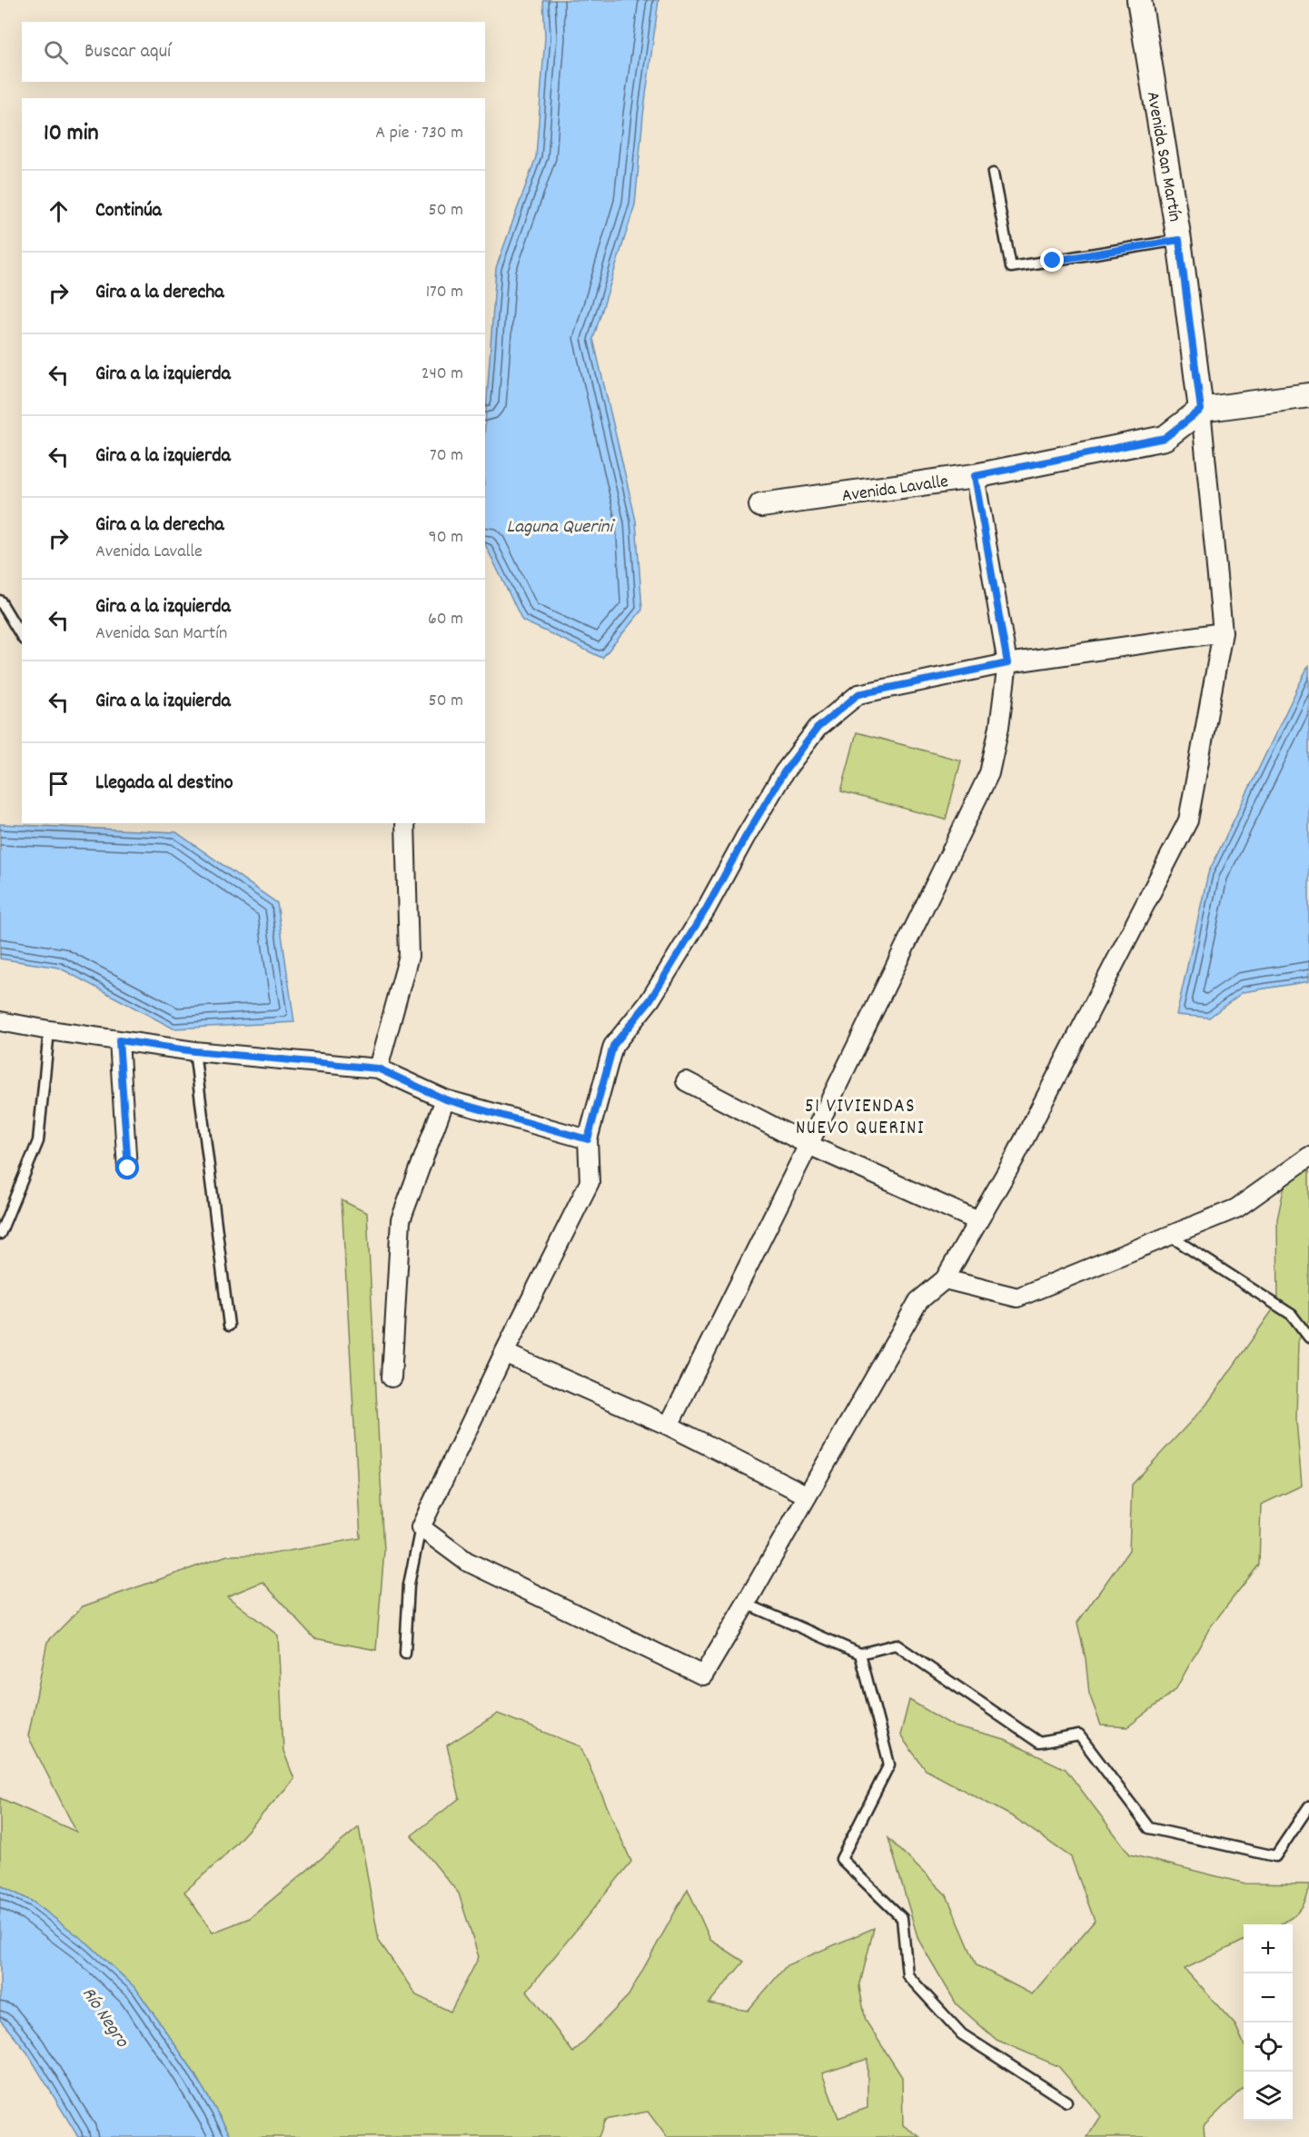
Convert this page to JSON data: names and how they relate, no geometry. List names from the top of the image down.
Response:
{
  "streets": {
    "street": ["Avenida San Martín", "Avenida Lavalle"]
  },
  "crossings": [
    ["Avenida San Martín", "Avenida Lavalle"]
  ],
  "districts": ["51 VIVIENDAS NUEVO QUERINI"],
  "water": ["Laguna Querini", "Río Negro"],
  "page": {
    "search": "Buscar aquí",
    "heading": ["10 min", "A pie · 730 m"],
    "list": [
      ["Continúa", "50 m"],
      ["Gira a la derecha", "170 m"],
      ["Gira a la izquierda", "240 m"],
      ["Gira a la izquierda", "70 m"],
      ["Gira a la derecha", "Avenida Lavalle", "90 m"],
      ["Gira a la izquierda", "Avenida San Martín", "60 m"],
      ["Gira a la izquierda", "50 m"],
      "Llegada al destino"
    ],
    "map_buttons": ["+", "−"]
  }
}
